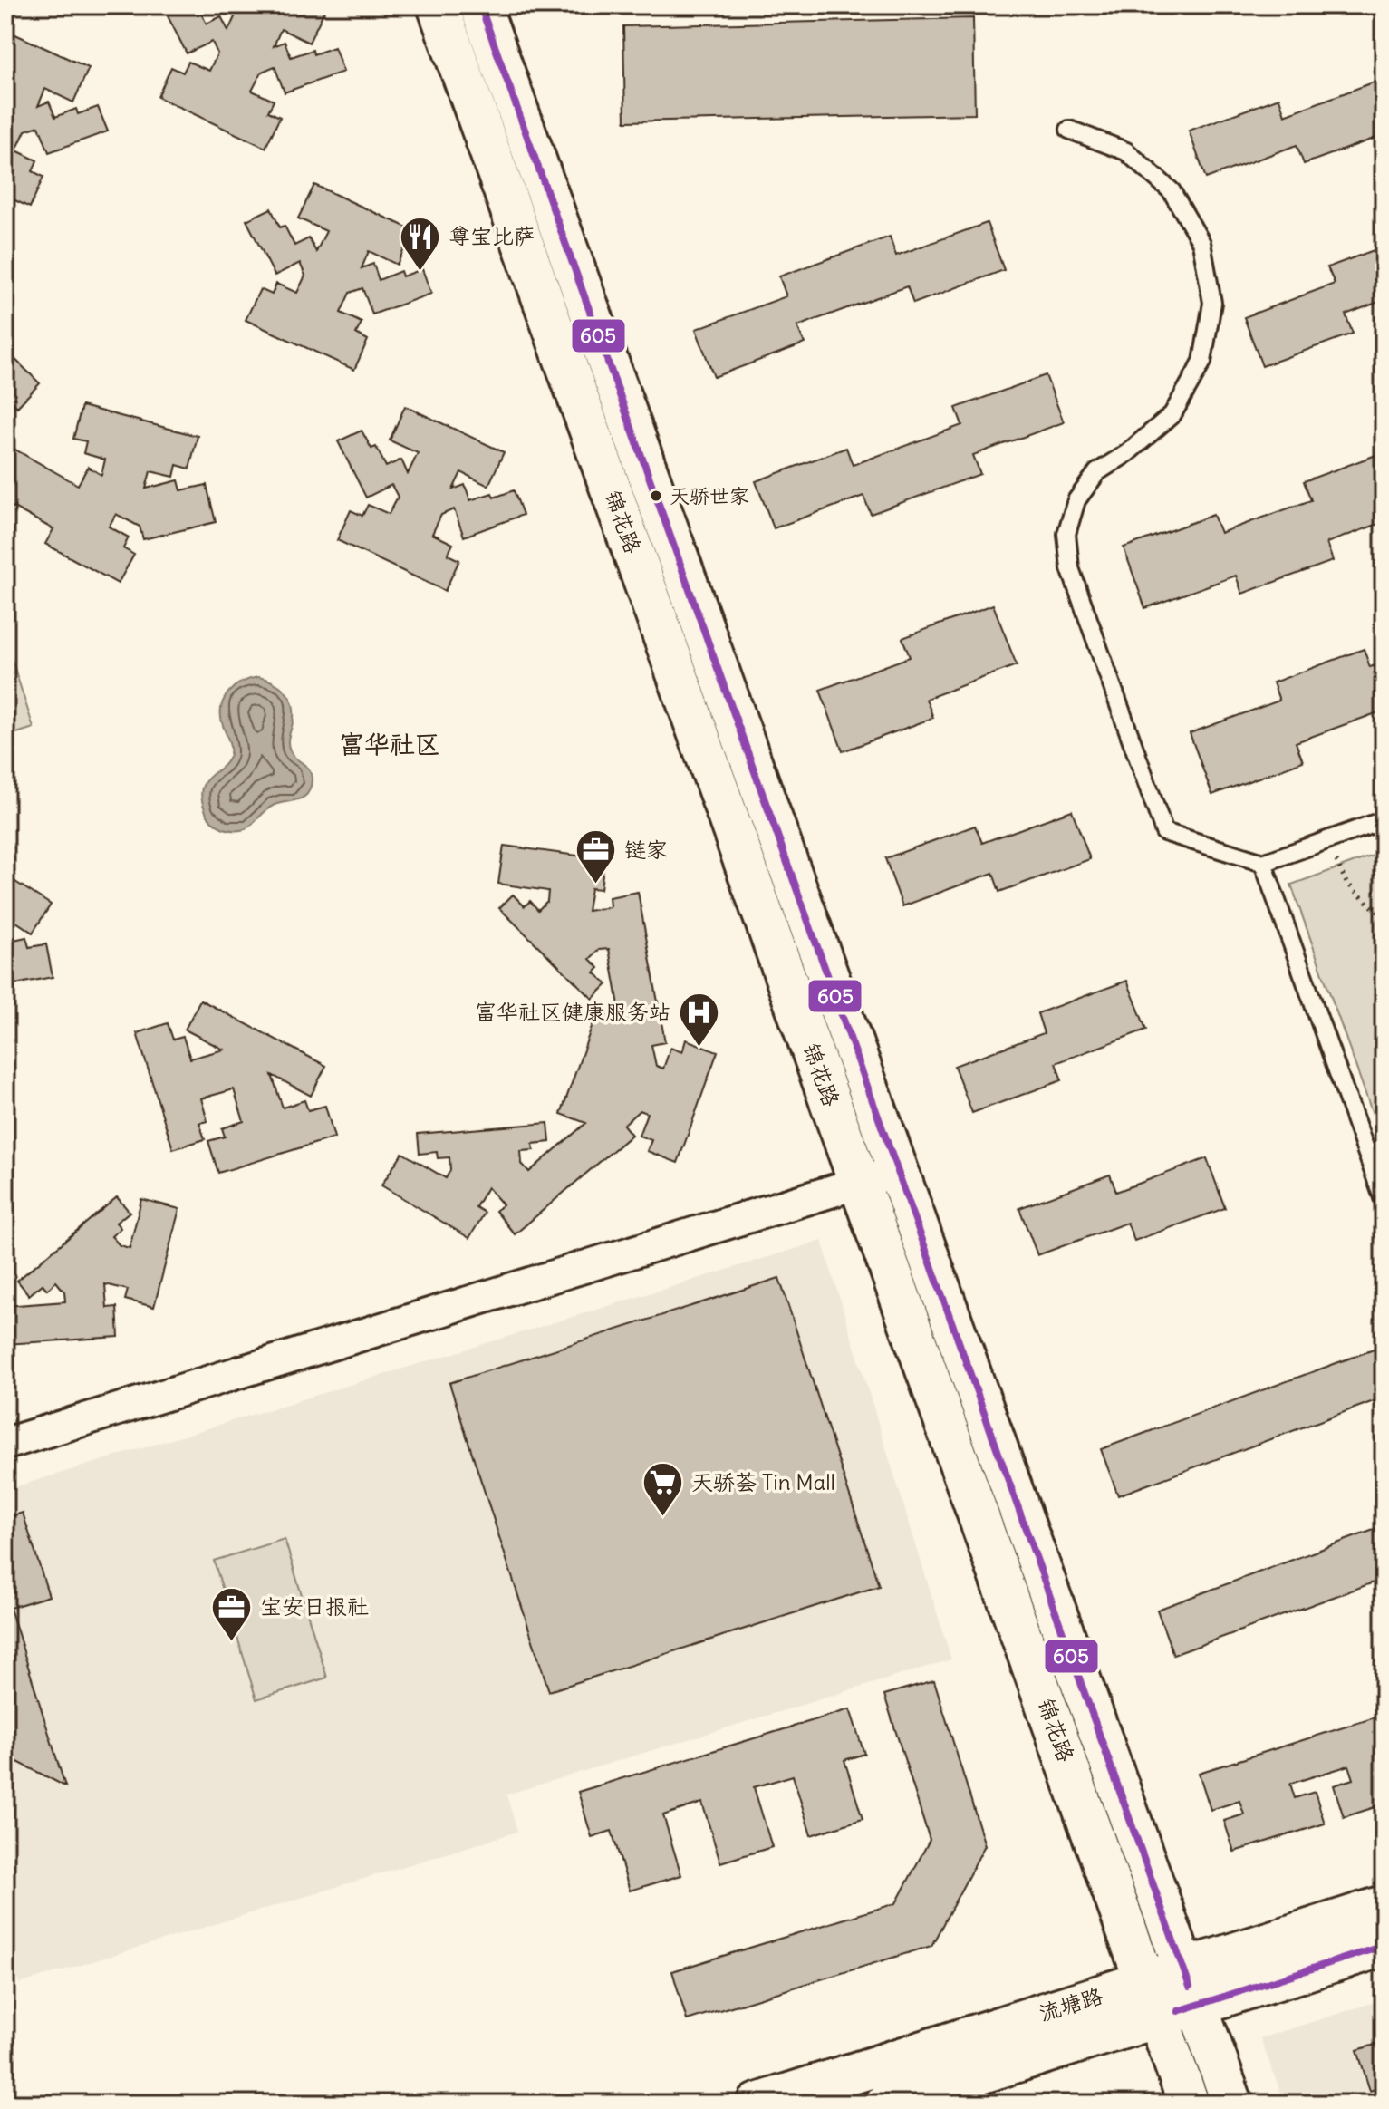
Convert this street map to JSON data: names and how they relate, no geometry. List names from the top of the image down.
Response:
{
  "streets": {
    "street": ["锦花路", "流塘路"]
  },
  "crossings": [
    ["锦花路", "流塘路"]
  ],
  "districts": ["富华社区"],
  "places": {
    "restaurant": ["尊宝比萨"],
    "other": ["天骄世家"],
    "office": ["链家", "宝安日报社"],
    "hospital": ["富华社区健康服务站"],
    "supermarket": ["天骄荟 Tin Mall"]
  },
  "lines": ["transit line 605"]
}
